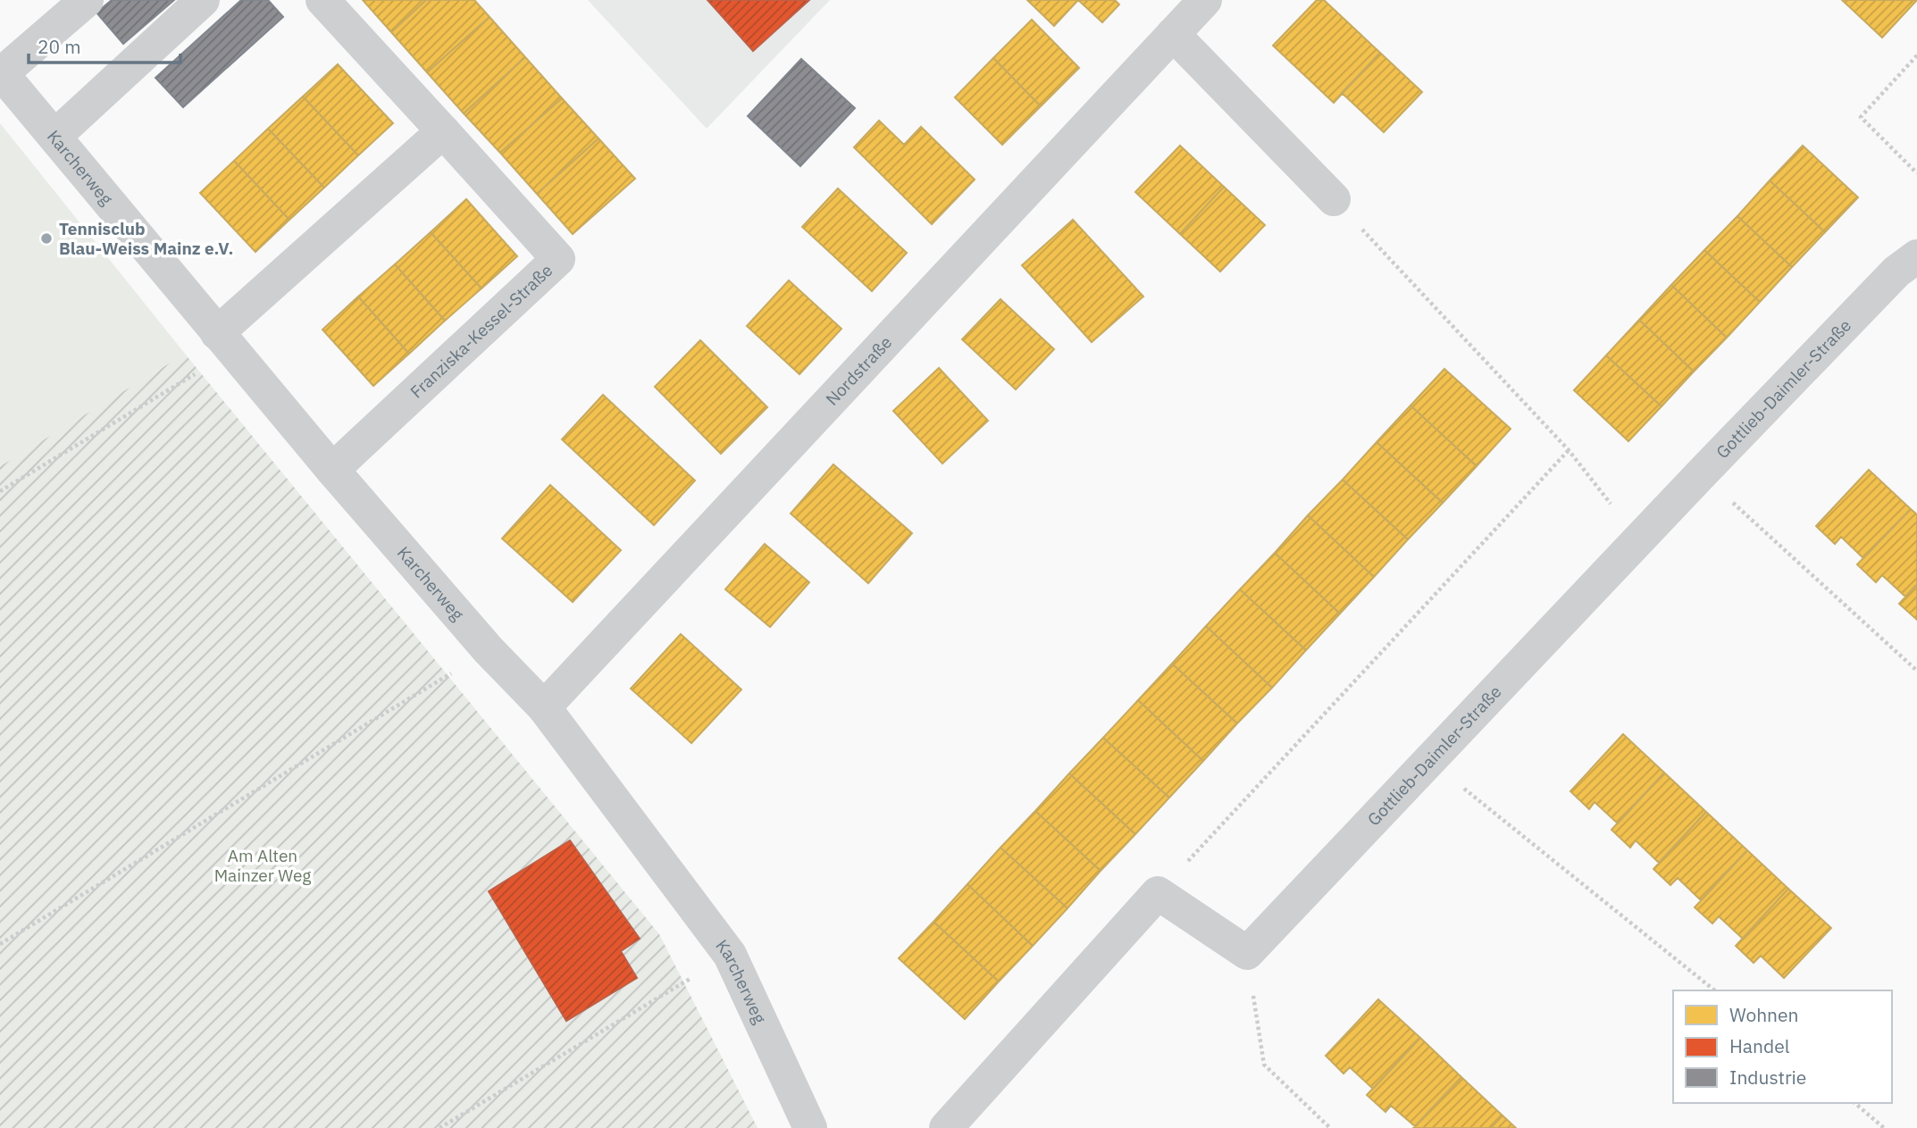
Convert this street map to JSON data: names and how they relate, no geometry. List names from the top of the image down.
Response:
{
  "streets": {
    "street": [
      "Karcherweg",
      "Franziska-Kessel-Straße",
      "Nordstraße",
      "Gottlieb-Daimler-Straße"
    ]
  },
  "crossings": [
    ["Karcherweg", "Franziska-Kessel-Straße"],
    ["Karcherweg", "Nordstraße"]
  ],
  "parks": ["Am Alten Mainzer Weg"],
  "places": ["Tennisclub Blau-Weiss Mainz e.V."],
  "legend": ["Wohnen", "Handel", "Industrie"],
  "scale_bar": "20 m"
}
